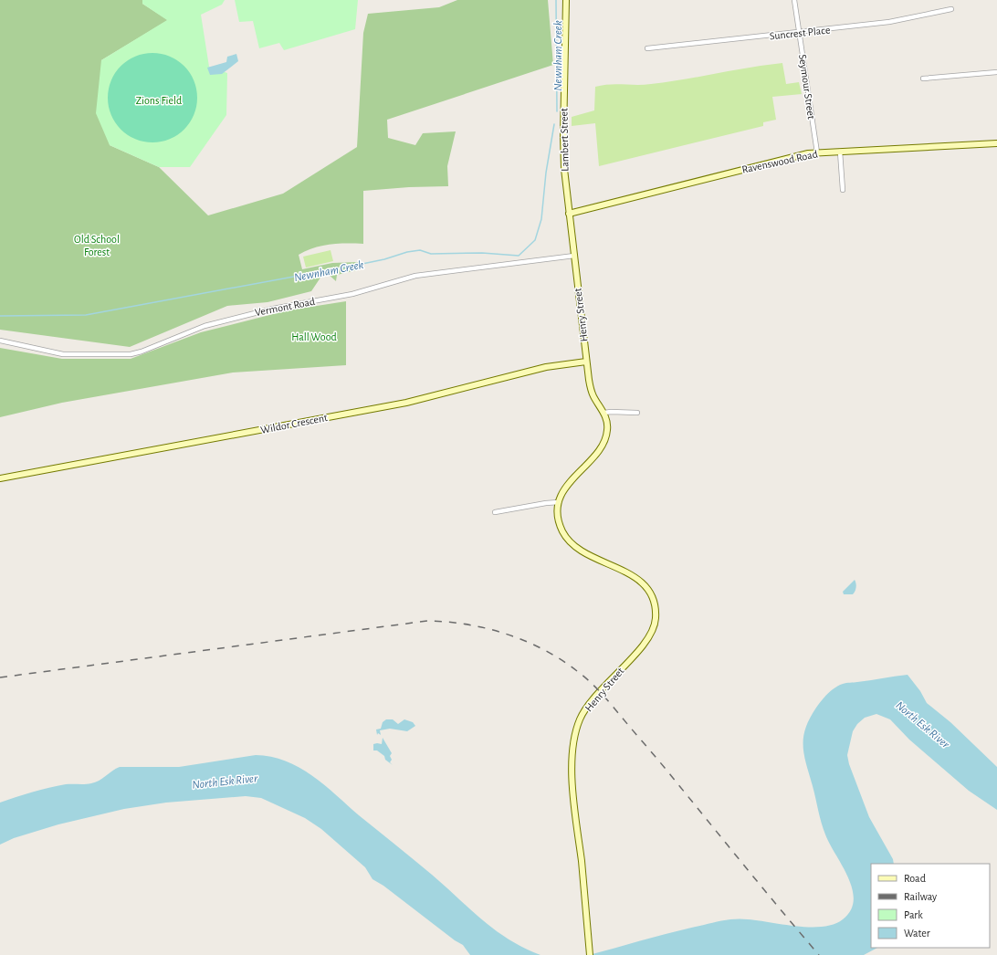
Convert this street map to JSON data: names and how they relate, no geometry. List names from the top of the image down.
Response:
{
  "streets": {
    "street": [
      "Suncrest Place",
      "Seymour Street",
      "Lambert Street",
      "Ravenswood Road",
      "Vermont Road",
      "Henry Street",
      "Wildor Crescent"
    ]
  },
  "crossings": [
    ["Suncrest Place", "Seymour Street"],
    ["Seymour Street", "Ravenswood Road"],
    ["Lambert Street", "Ravenswood Road"],
    ["Lambert Street", "Henry Street"],
    ["Ravenswood Road", "Henry Street"],
    ["Vermont Road", "Henry Street"],
    ["Henry Street", "Wildor Crescent"]
  ],
  "water": ["Newnham Creek", "North Esk River"],
  "parks": ["Zions Field", "Old School Forest", "Hall Wood"],
  "legend": [
    "Road",
    "Railway",
    "Park",
    "Water"
  ]
}
